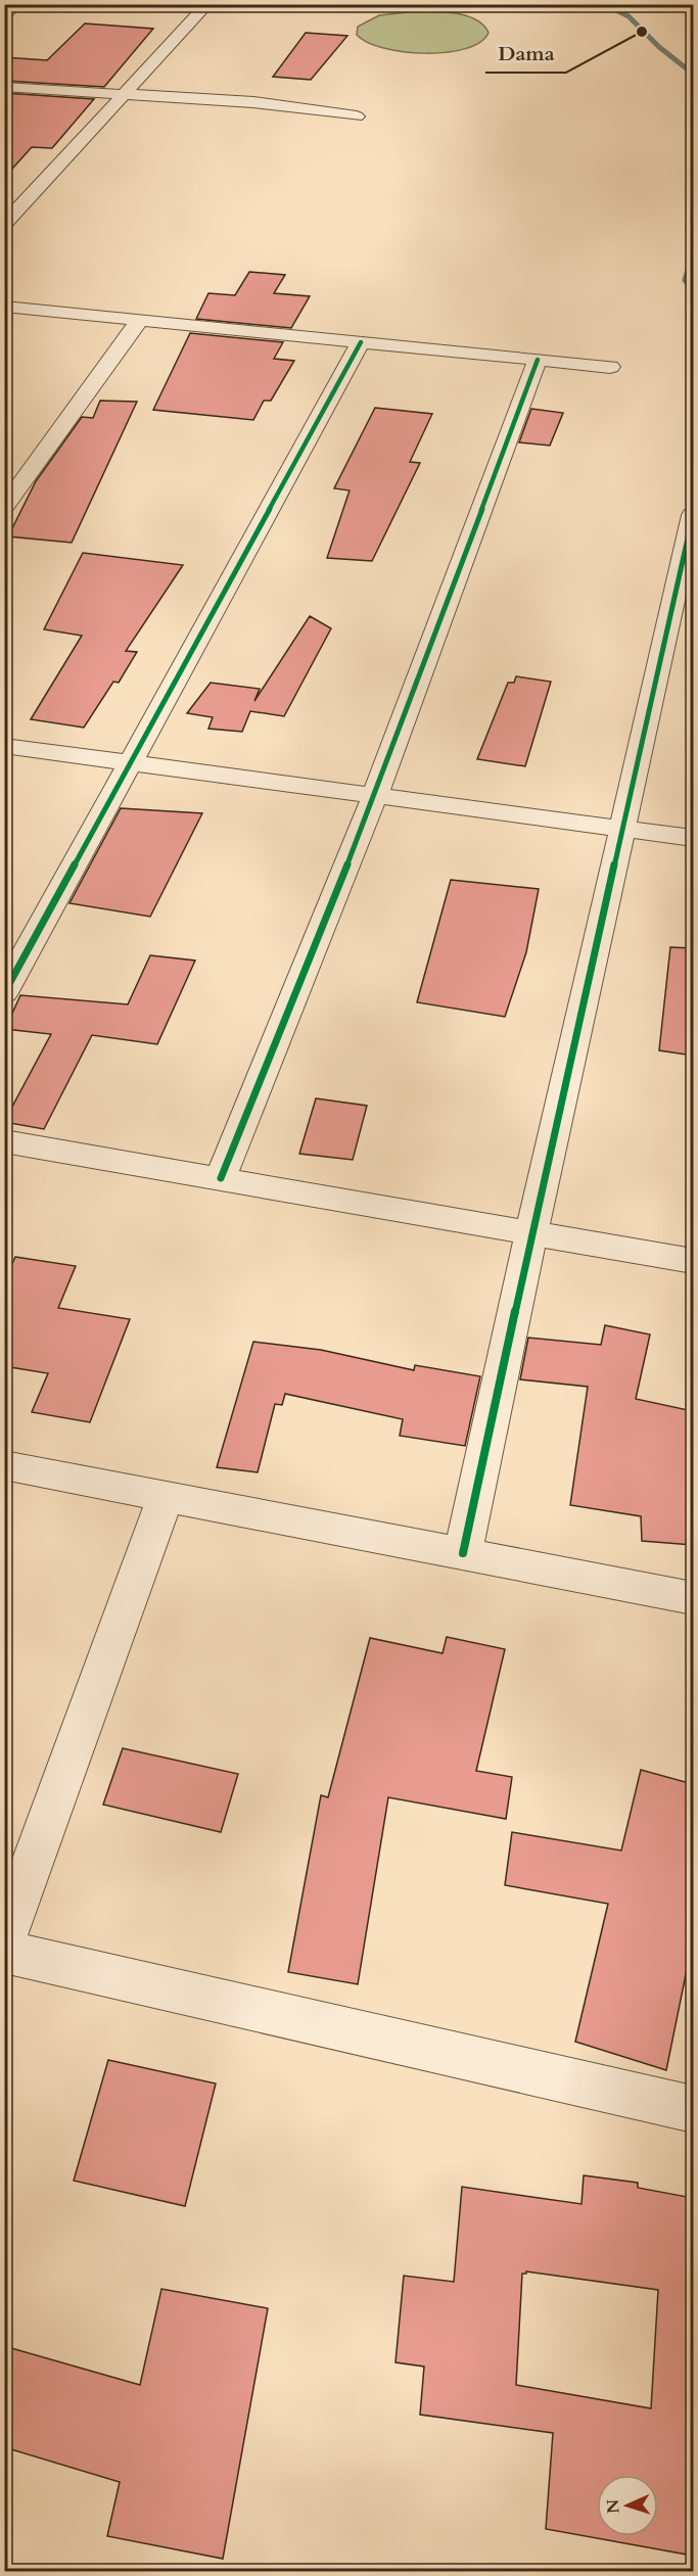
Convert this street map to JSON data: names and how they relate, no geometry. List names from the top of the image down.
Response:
{
  "places": ["Dama"],
  "north": "left"
}
